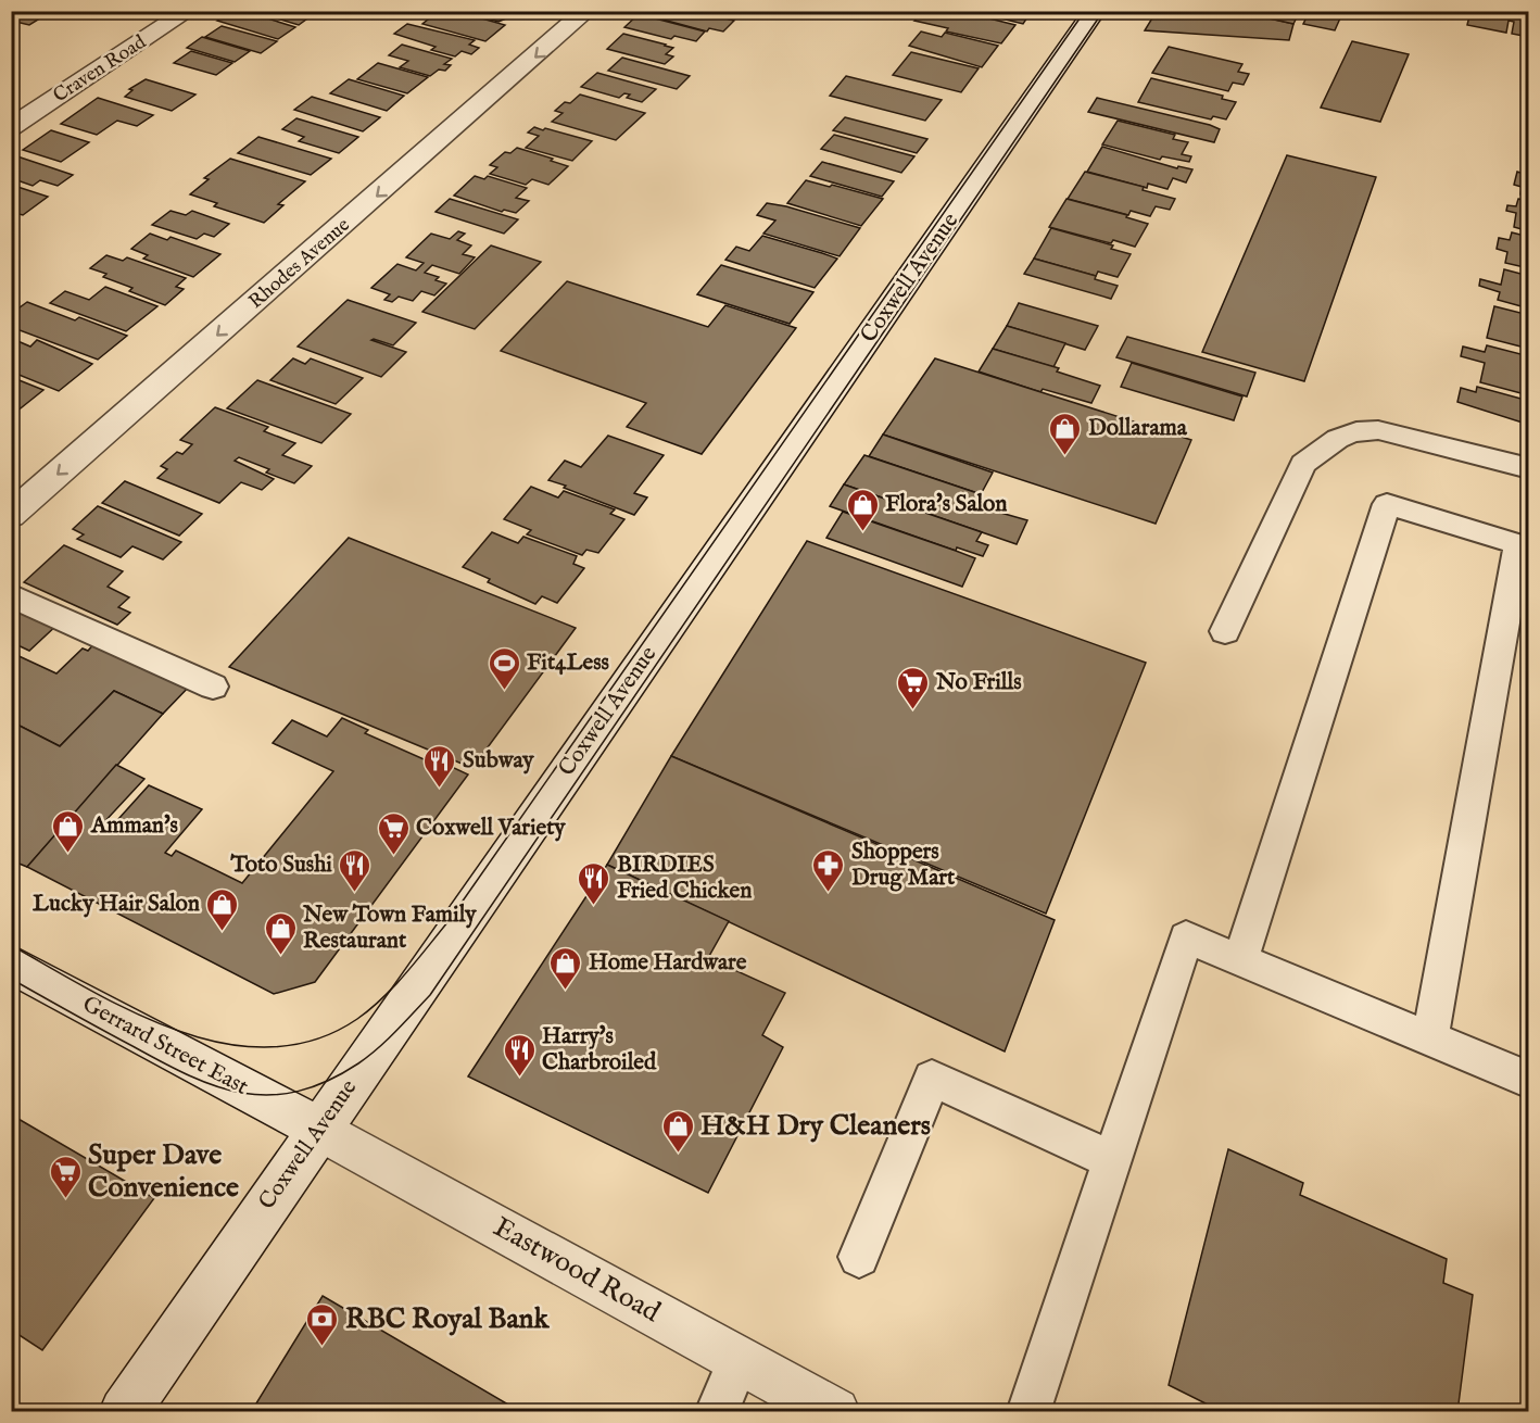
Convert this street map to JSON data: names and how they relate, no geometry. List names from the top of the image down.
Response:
{
  "streets": {
    "main road": [
      "Craven Road",
      "Rhodes Avenue",
      "Coxwell Avenue",
      "Gerrard Street East",
      "Eastwood Road"
    ]
  },
  "crossings": [
    ["Coxwell Avenue", "Gerrard Street East"],
    ["Coxwell Avenue", "Eastwood Road"],
    ["Gerrard Street East", "Eastwood Road"]
  ],
  "one_way": ["Rhodes Avenue"],
  "places": {
    "shop": [
      "Dollarama",
      "Flora's Salon",
      "Amman's",
      "Lucky Hair Salon",
      "New Town Family Restaurant",
      "Home Hardware",
      "H&H Dry Cleaners"
    ],
    "sports": ["Fit4Less"],
    "supermarket": ["No Frills", "Coxwell Variety", "Super Dave Convenience"],
    "restaurant": [
      "Subway",
      "Toto Sushi",
      "BIRDIES Fried Chicken",
      "Harry's Charbroiled"
    ],
    "pharmacy": ["Shoppers Drug Mart"],
    "bank": ["RBC Royal Bank"]
  }
}
